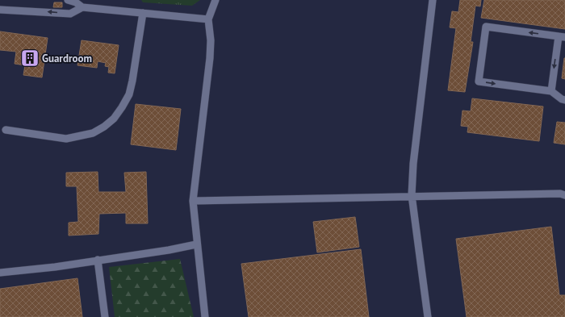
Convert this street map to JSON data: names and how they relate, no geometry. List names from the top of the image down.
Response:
{
  "places": {
    "building": ["Guardroom"]
  }
}
